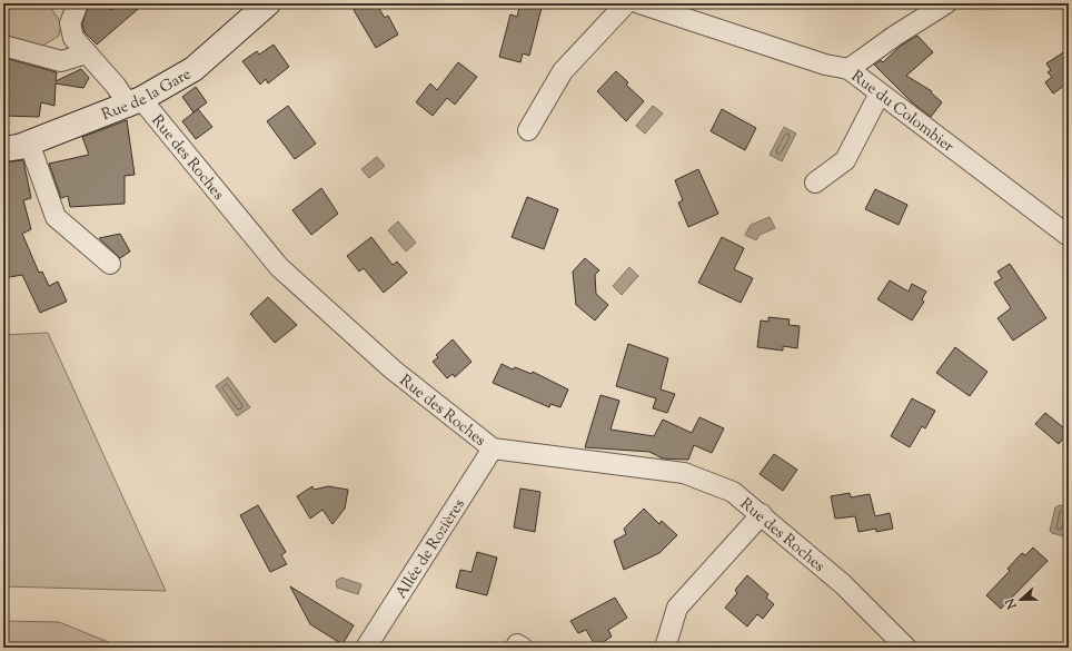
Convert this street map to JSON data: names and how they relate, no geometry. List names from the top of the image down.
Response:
{
  "streets": {
    "street": [
      "Rue de la Gare",
      "Rue du Colombier",
      "Rue des Roches",
      "Allée de Rozières"
    ]
  },
  "crossings": [
    ["Rue de la Gare", "Rue des Roches"],
    ["Rue des Roches", "Allée de Rozières"]
  ],
  "north": "left"
}
